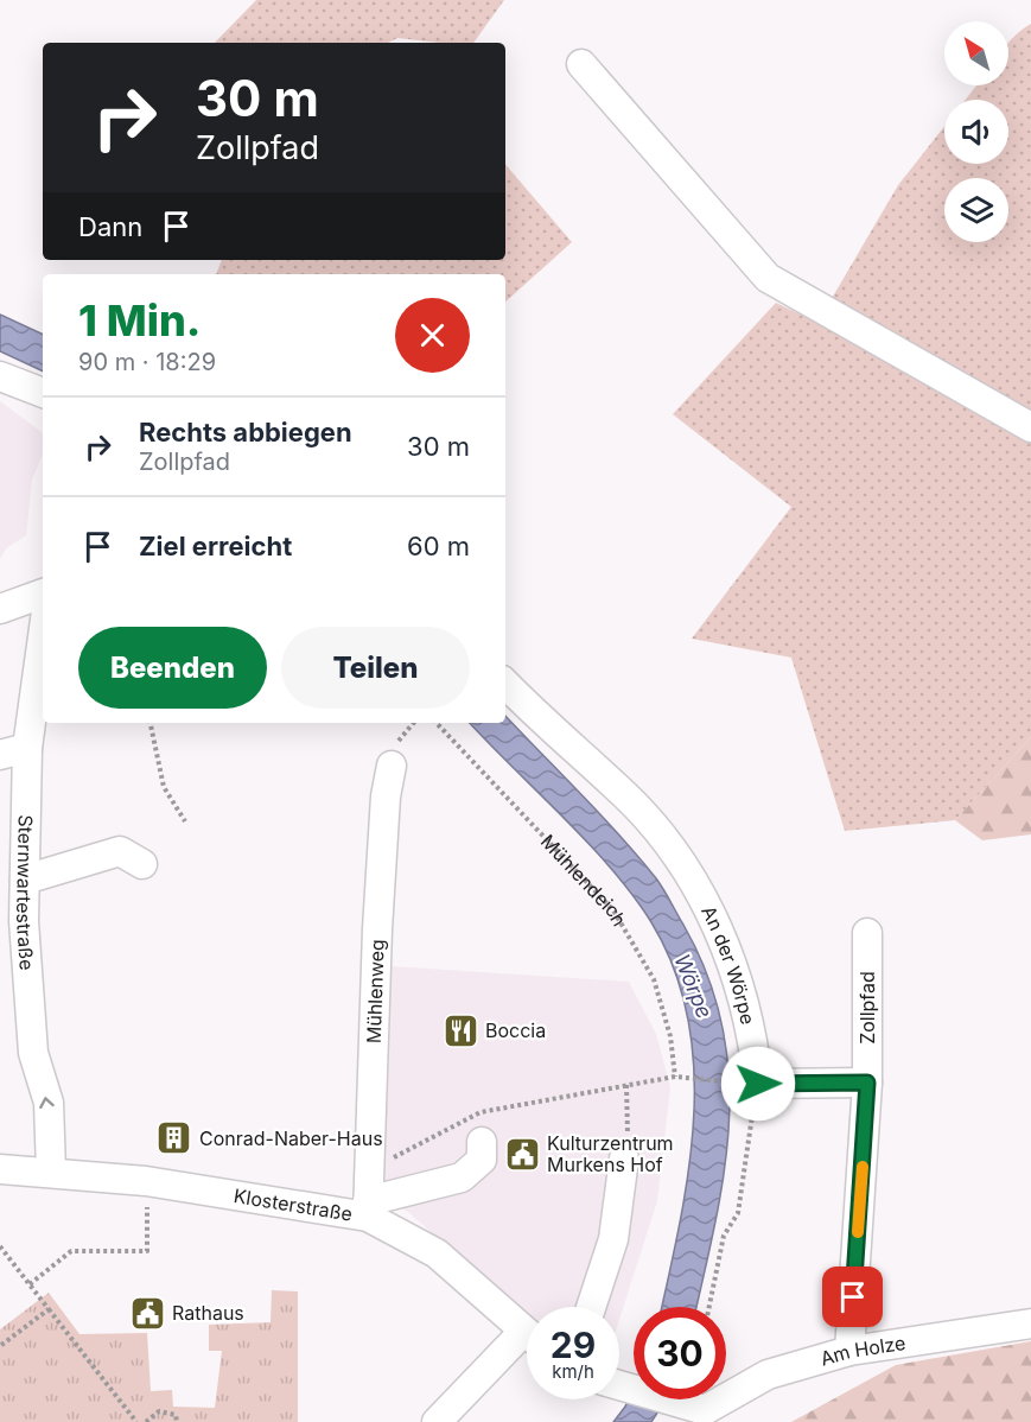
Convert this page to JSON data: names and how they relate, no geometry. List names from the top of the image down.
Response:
{
  "streets": {
    "street": [
      "Sternwartestraße",
      "An der Wörpe",
      "Mühlenweg",
      "Zollpfad",
      "Klosterstraße",
      "Am Holze"
    ],
    "path": ["Mühlendeich"]
  },
  "crossings": [
    ["Sternwartestraße", "Klosterstraße"],
    ["Mühlenweg", "Klosterstraße"],
    ["Zollpfad", "Am Holze"]
  ],
  "one_way": ["Sternwartestraße"],
  "water": ["Wörpe"],
  "places": {
    "restaurant": ["Boccia"],
    "building": ["Conrad-Naber-Haus"],
    "public building": ["Kulturzentrum Murkens Hof", "Rathaus"]
  },
  "north": "top left",
  "page": {
    "turn": ["30 m", "Zollpfad"],
    "then": "Dann",
    "heading": ["1 Min.", "90 m · 18:29"],
    "list": [
      {
        "name": "Rechts abbiegen",
        "note": "Zollpfad",
        "value": "30 m"
      },
      {
        "name": "Ziel erreicht",
        "value": "60 m"
      }
    ],
    "buttons": ["Beenden", "Teilen"],
    "speed": "29 km/h",
    "limit": "30"
  }
}
